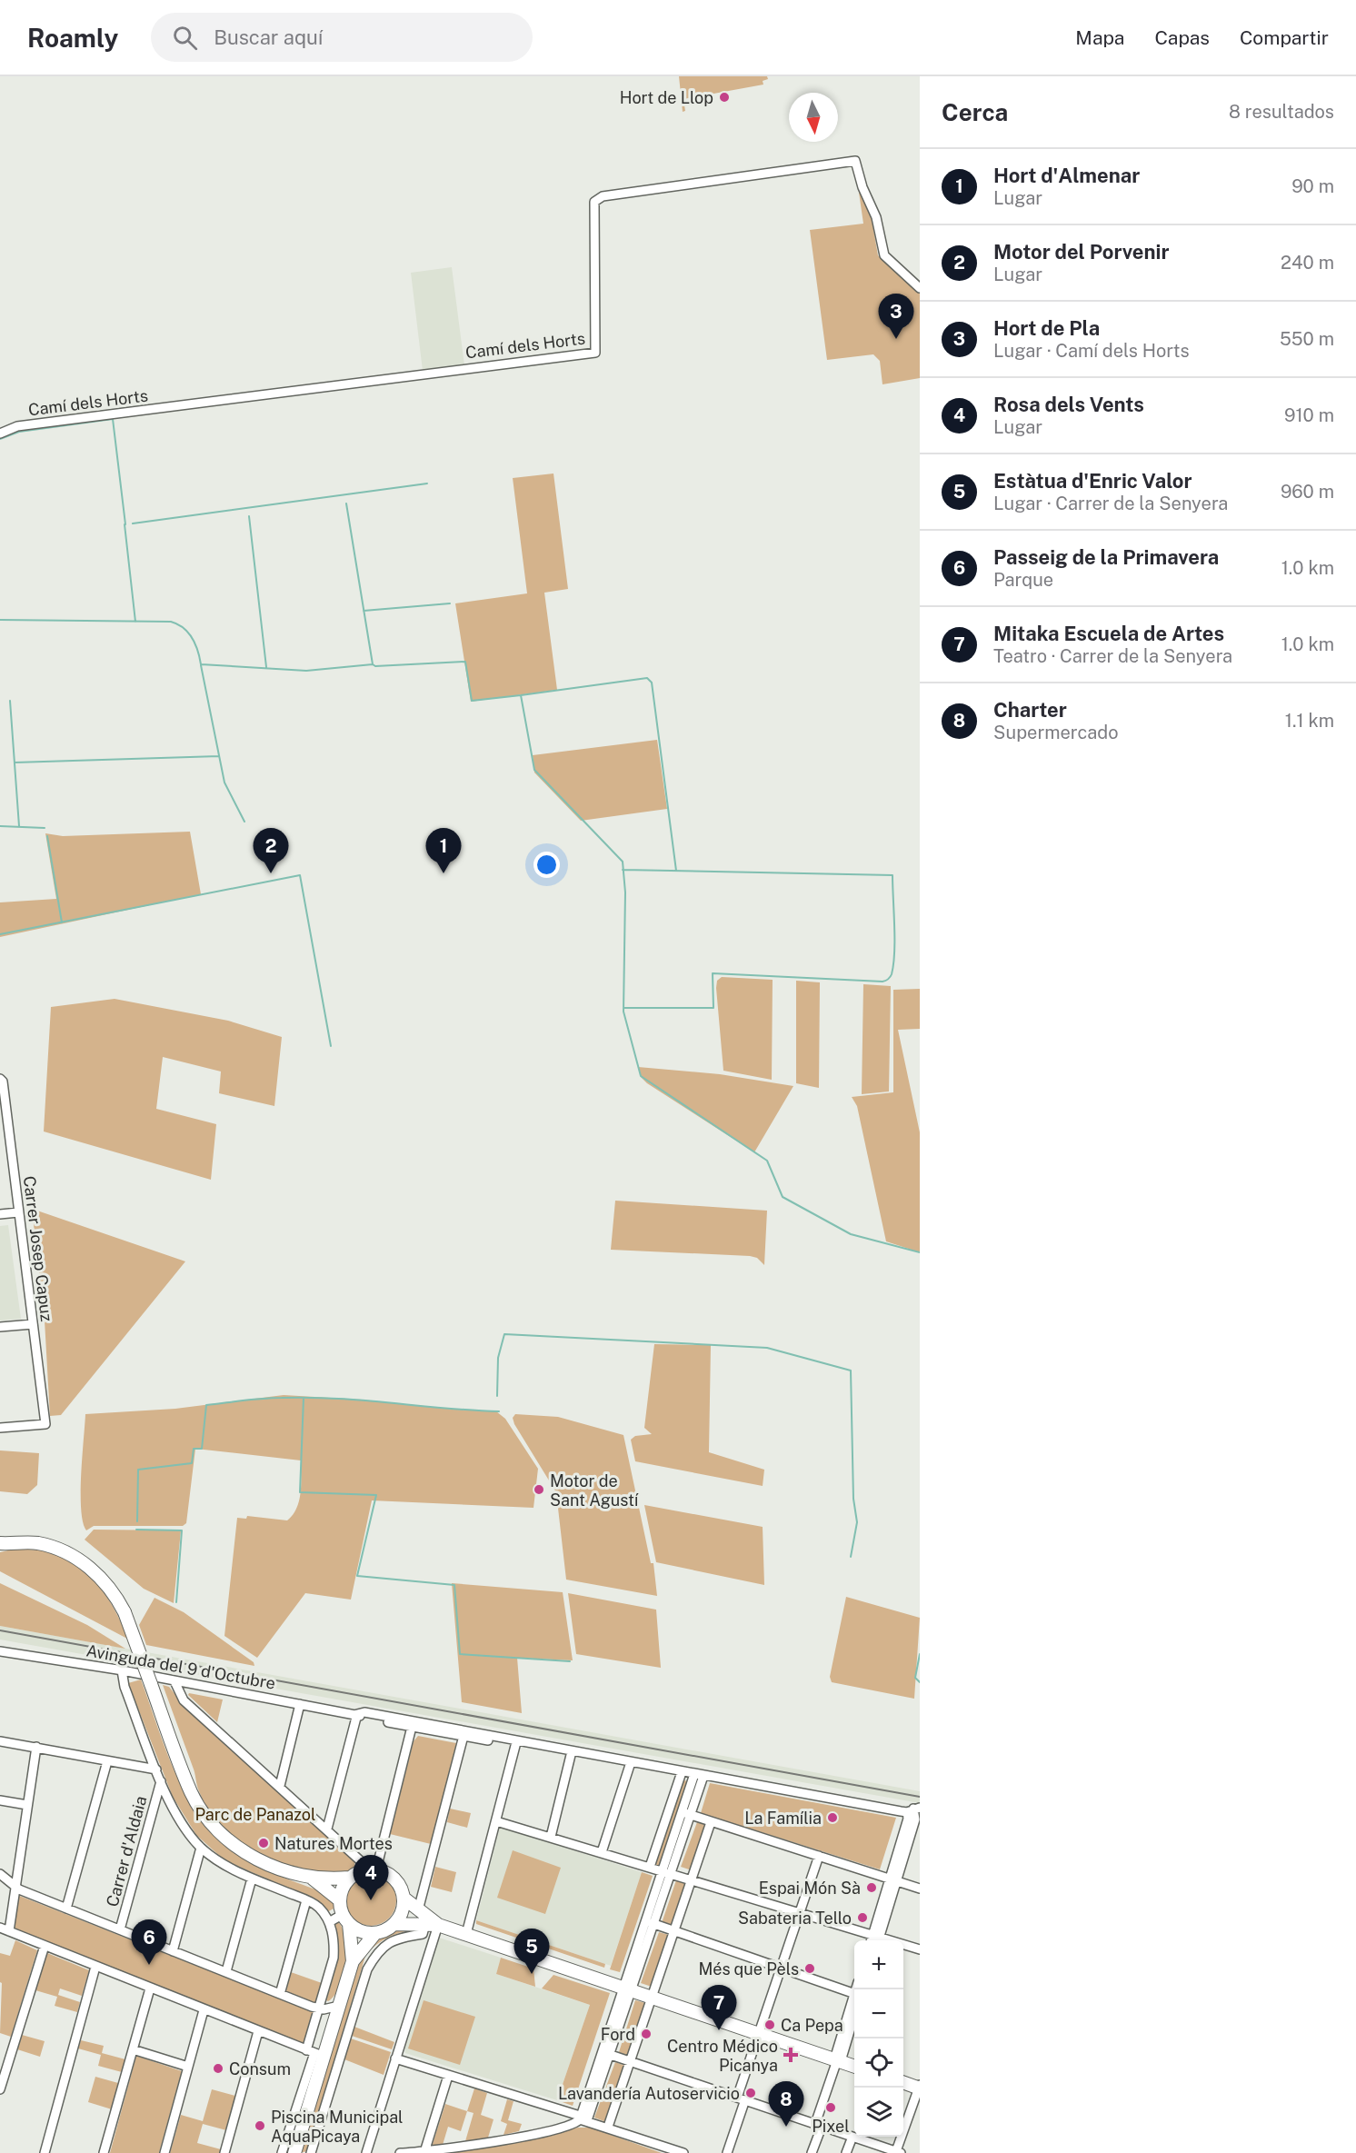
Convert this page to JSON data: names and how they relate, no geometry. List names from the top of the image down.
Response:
{
  "streets": {
    "street": [
      "Camí dels Horts",
      "Carrer Josep Capuz",
      "Avinguda del 9 d'Octubre",
      "Carrer d'Aldaia"
    ]
  },
  "parks": ["Parc de Panazol"],
  "places": {
    "other": [
      "Hort de Llop",
      "Motor de Sant Agustí",
      "La Família",
      "Natures Mortes",
      "Espai Món Sà",
      "Sabateria Tello",
      "Més que Pèls",
      "Ca Pepa",
      "Ford",
      "Consum",
      "Lavandería Autoservicio",
      "Pixel",
      "Piscina Municipal AquaPicaya"
    ],
    "health": ["Centro Médico Picanya"]
  },
  "north": "bottom",
  "page": {
    "header": "Roamly",
    "search": "Buscar aquí",
    "nav": ["Mapa", "Capas", "Compartir"],
    "heading": ["Cerca", "8 resultados"],
    "list": [
      {
        "mark": "1",
        "name": "Hort d'Almenar",
        "note": "Lugar",
        "value": "90 m"
      },
      {
        "mark": "2",
        "name": "Motor del Porvenir",
        "note": "Lugar",
        "value": "240 m"
      },
      {
        "mark": "3",
        "name": "Hort de Pla",
        "note": "Lugar · Camí dels Horts",
        "value": "550 m"
      },
      {
        "mark": "4",
        "name": "Rosa dels Vents",
        "note": "Lugar",
        "value": "910 m"
      },
      {
        "mark": "5",
        "name": "Estàtua d'Enric Valor",
        "note": "Lugar · Carrer de la Senyera",
        "value": "960 m"
      },
      {
        "mark": "6",
        "name": "Passeig de la Primavera",
        "note": "Parque",
        "value": "1.0 km"
      },
      {
        "mark": "7",
        "name": "Mitaka Escuela de Artes",
        "note": "Teatro · Carrer de la Senyera",
        "value": "1.0 km"
      },
      {
        "mark": "8",
        "name": "Charter",
        "note": "Supermercado",
        "value": "1.1 km"
      }
    ],
    "pins": [
      "3",
      "1",
      "2",
      "4",
      "6",
      "5",
      "7",
      "8"
    ],
    "map_buttons": ["+", "−"]
  }
}
